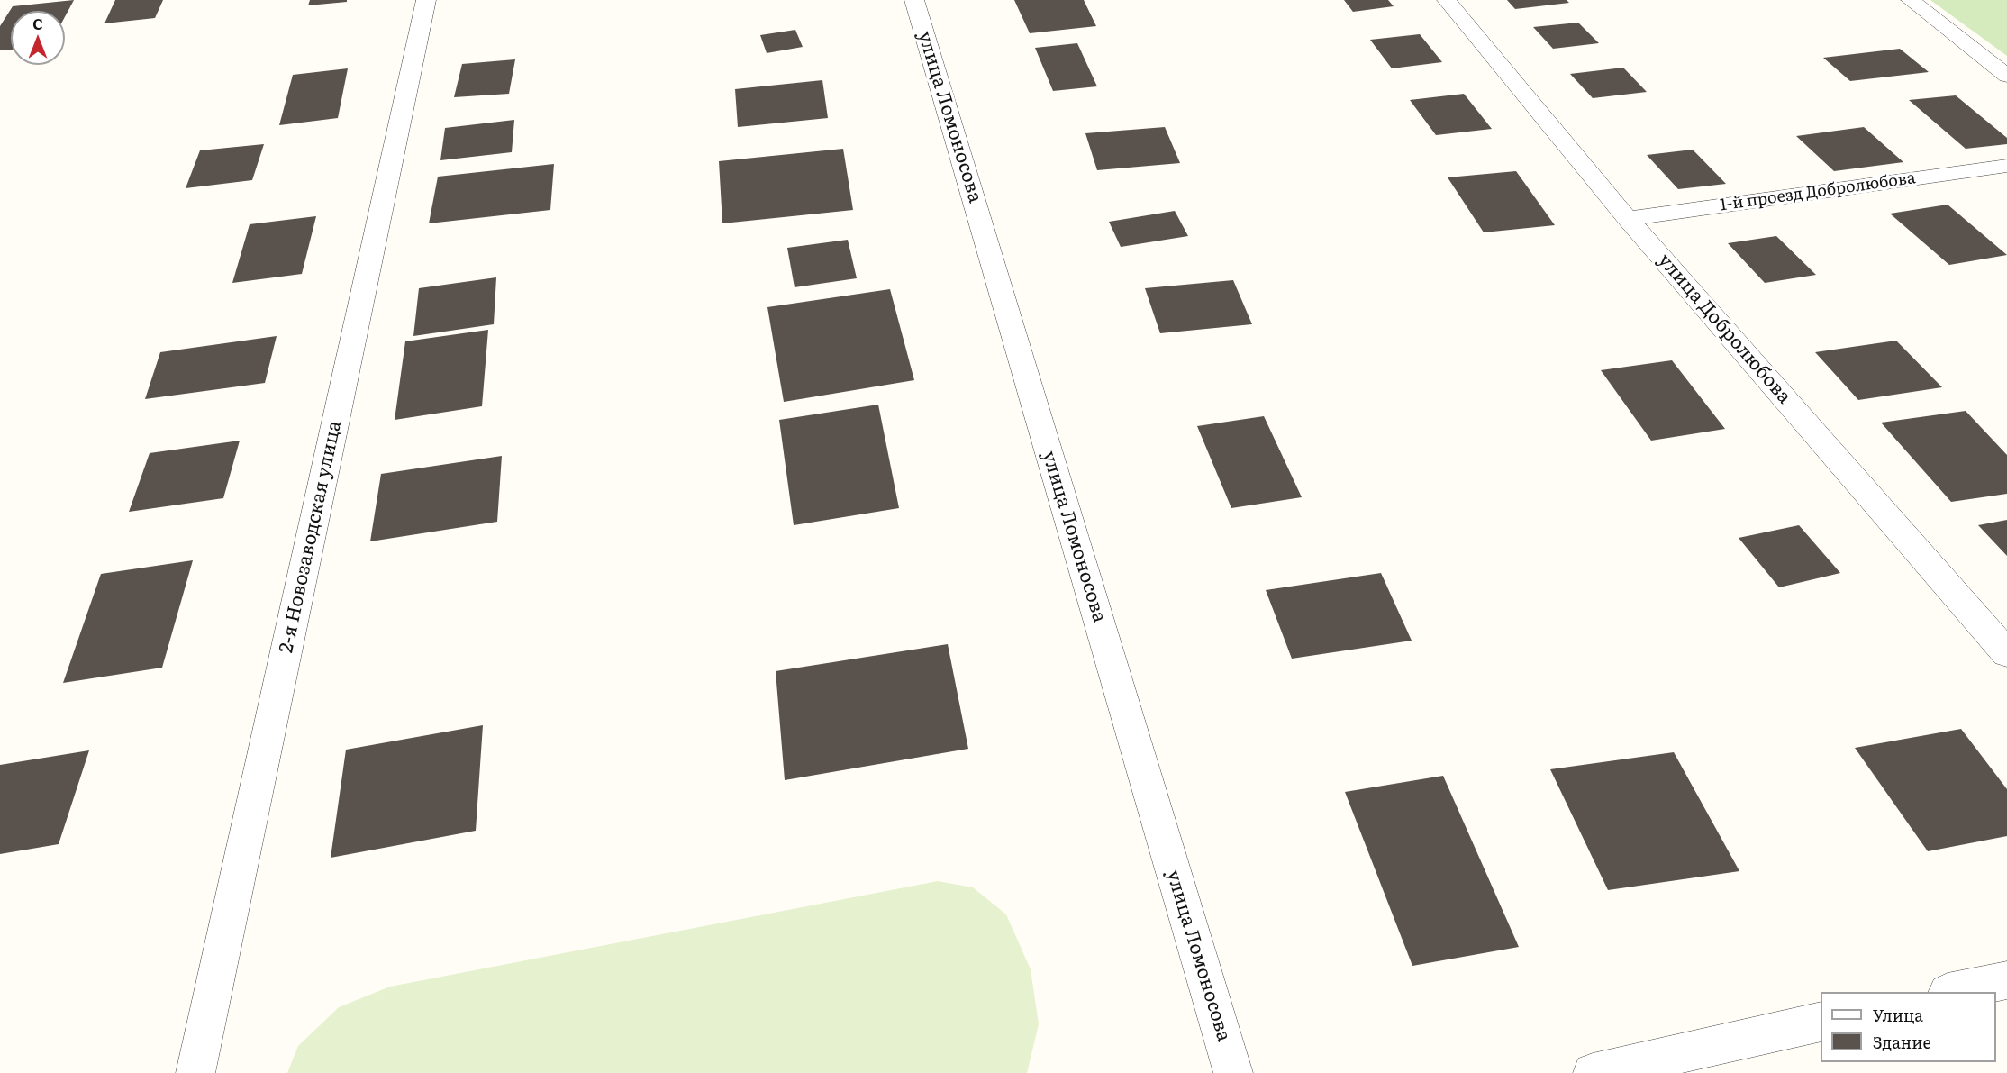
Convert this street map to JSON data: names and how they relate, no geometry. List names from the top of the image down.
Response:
{
  "streets": {
    "street": [
      "улица Ломоносова",
      "1-й проезд Добролюбова",
      "улица Добролюбова",
      "2-я Новозаводская улица"
    ]
  },
  "crossings": [
    ["1-й проезд Добролюбова", "улица Добролюбова"]
  ],
  "legend": ["Улица", "Здание"],
  "north": "top"
}
